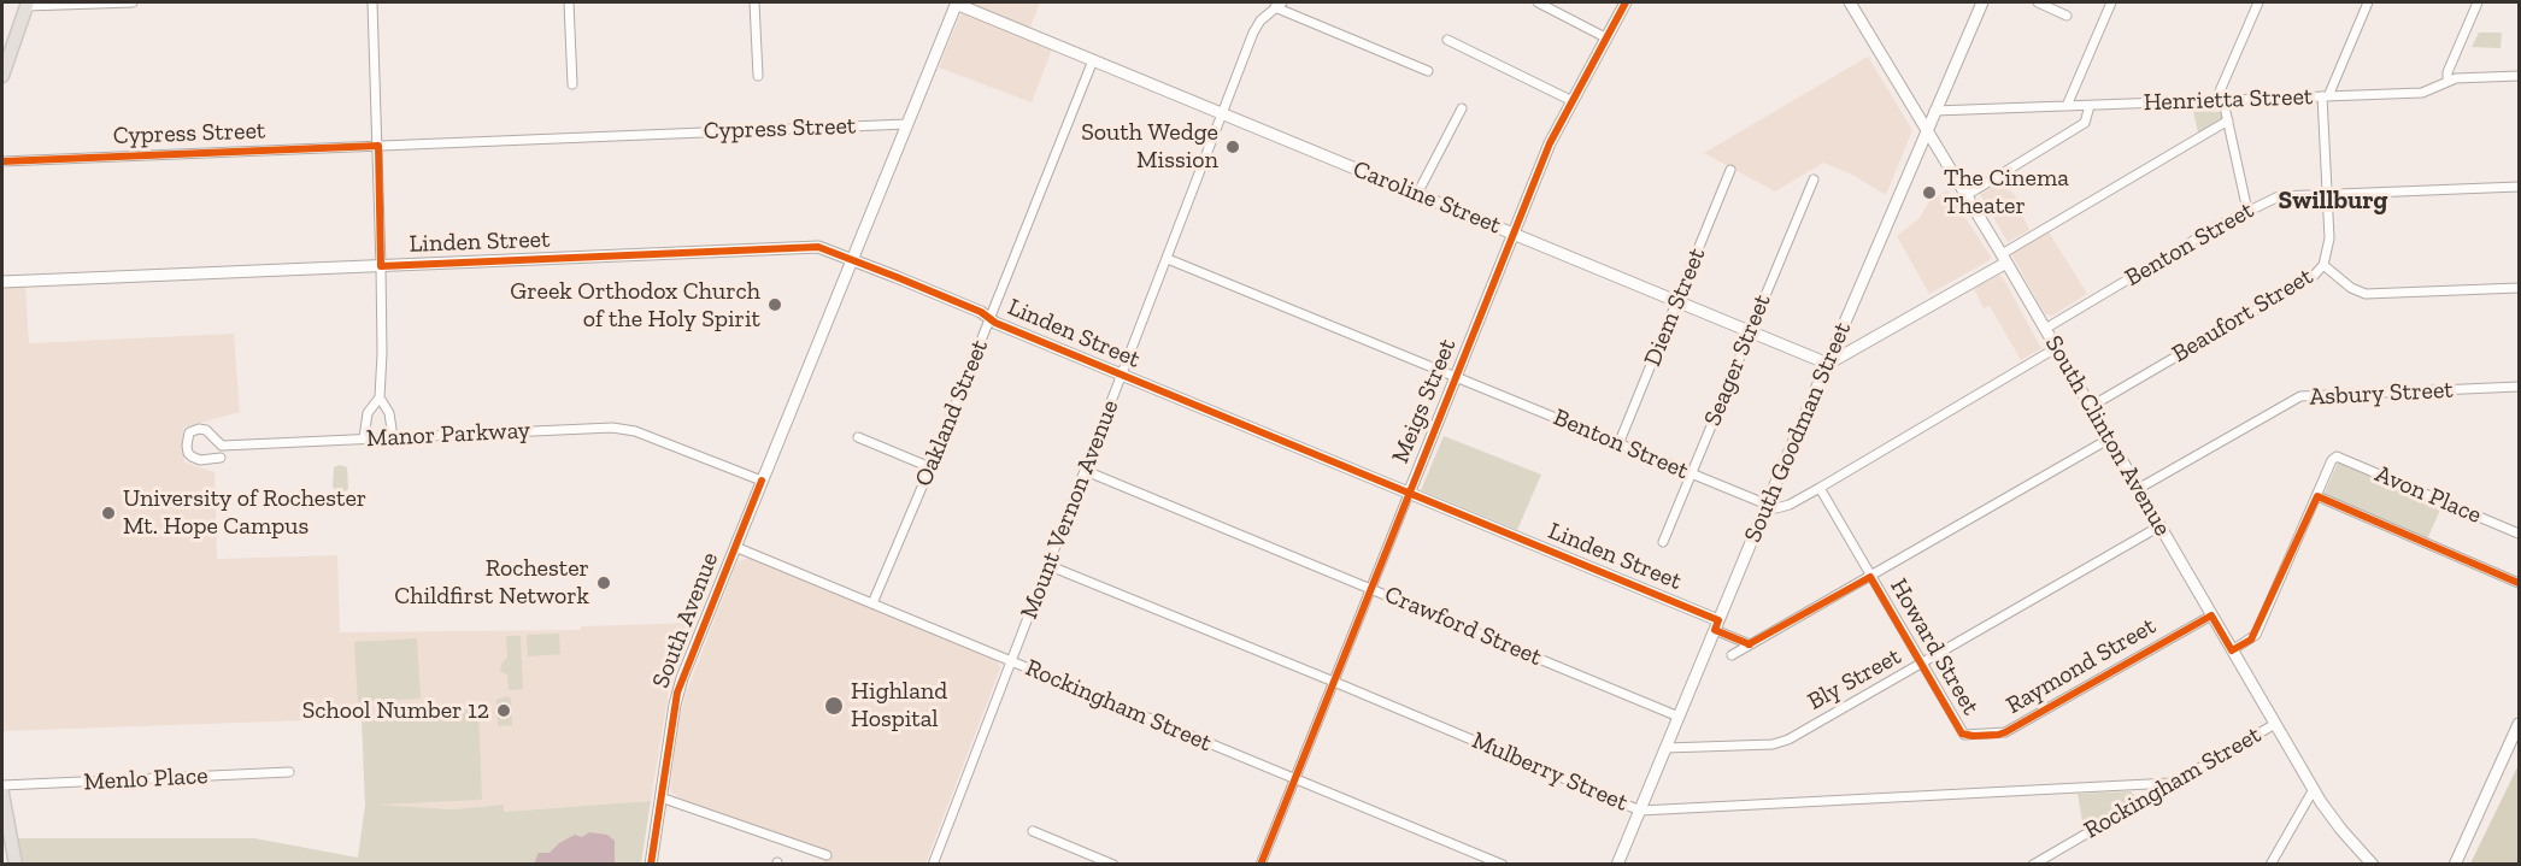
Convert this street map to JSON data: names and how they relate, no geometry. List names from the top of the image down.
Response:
{
  "streets": {
    "street": [
      "Henrietta Street",
      "Cypress Street",
      "Caroline Street",
      "Linden Street",
      "Benton Street",
      "Diem Street",
      "Beaufort Street",
      "Seager Street",
      "Asbury Street",
      "Meigs Street",
      "Oakland Street",
      "South Goodman Street",
      "Manor Parkway",
      "South Clinton Avenue",
      "Avon Place",
      "Mount Vernon Avenue",
      "South Avenue",
      "Crawford Street",
      "Howard Street",
      "Raymond Street",
      "Bly Street",
      "Rockingham Street",
      "Mulberry Street",
      "Menlo Place"
    ]
  },
  "crossings": [
    ["Henrietta Street", "Beaufort Street"],
    ["Henrietta Street", "South Goodman Street"],
    ["Cypress Street", "South Avenue"],
    ["Caroline Street", "Diem Street"],
    ["Caroline Street", "Seager Street"],
    ["Caroline Street", "Meigs Street"],
    ["Caroline Street", "Oakland Street"],
    ["Caroline Street", "South Goodman Street"],
    ["Caroline Street", "Mount Vernon Avenue"],
    ["Caroline Street", "South Avenue"],
    ["Linden Street", "Meigs Street"],
    ["Linden Street", "Oakland Street"],
    ["Linden Street", "South Goodman Street"],
    ["Linden Street", "Mount Vernon Avenue"],
    ["Linden Street", "South Avenue"],
    ["Benton Street", "Diem Street"],
    ["Benton Street", "Beaufort Street"],
    ["Benton Street", "Seager Street"],
    ["Benton Street", "Meigs Street"],
    ["Benton Street", "South Goodman Street"],
    ["Benton Street", "South Clinton Avenue"],
    ["Benton Street", "Mount Vernon Avenue"],
    ["Beaufort Street", "South Clinton Avenue"],
    ["Asbury Street", "South Clinton Avenue"],
    ["Meigs Street", "Crawford Street"],
    ["Meigs Street", "Rockingham Street"],
    ["Meigs Street", "Mulberry Street"],
    ["Oakland Street", "Rockingham Street"],
    ["South Goodman Street", "South Clinton Avenue"],
    ["South Goodman Street", "Crawford Street"],
    ["South Goodman Street", "Bly Street"],
    ["South Goodman Street", "Mulberry Street"],
    ["Manor Parkway", "South Avenue"],
    ["South Clinton Avenue", "Raymond Street"],
    ["South Clinton Avenue", "Bly Street"],
    ["South Clinton Avenue", "Rockingham Street"],
    ["Mount Vernon Avenue", "Crawford Street"],
    ["Mount Vernon Avenue", "Rockingham Street"],
    ["Mount Vernon Avenue", "Mulberry Street"],
    ["South Avenue", "Rockingham Street"],
    ["Howard Street", "Raymond Street"],
    ["Howard Street", "Bly Street"],
    ["Rockingham Street", "Mulberry Street"]
  ],
  "districts": ["Swillburg"],
  "places": [
    "South Wedge Mission",
    "The Cinema Theater",
    "Greek Orthodox Church of the Holy Spirit",
    "University of Rochester Mt. Hope Campus",
    "Rochester Childfirst Network",
    "Highland Hospital",
    "School Number 12"
  ]
}
